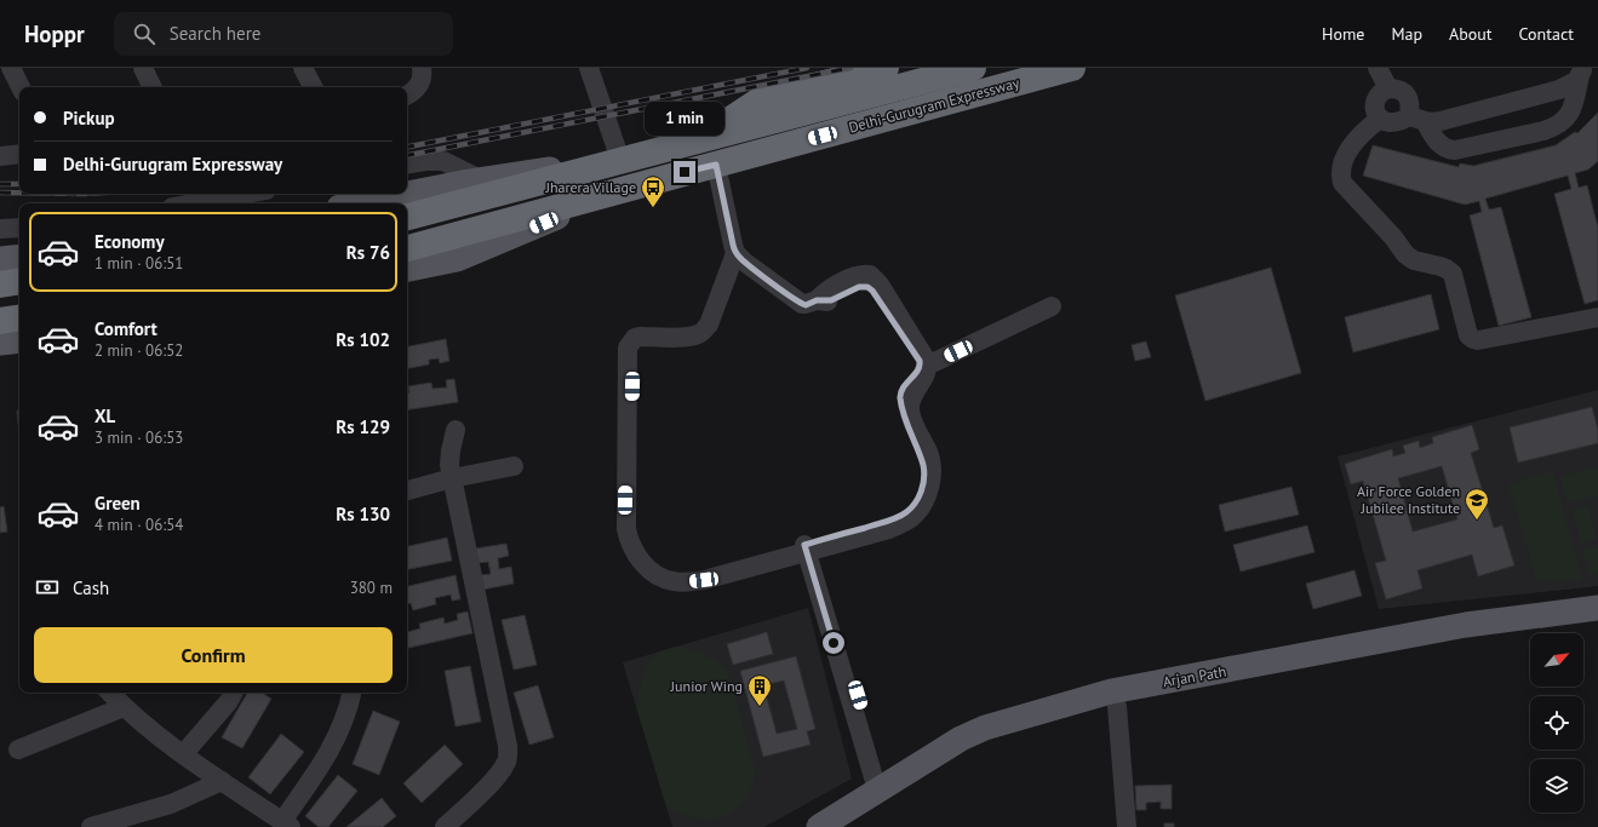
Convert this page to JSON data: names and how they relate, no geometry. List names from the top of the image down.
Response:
{
  "streets": {
    "highway": ["Delhi-Gurugram Expressway"],
    "main road": ["Arjan Path"]
  },
  "places": {
    "bus stop": ["Jharera Village"],
    "school or university": ["Air Force Golden Jubilee Institute"],
    "building": ["Junior Wing"]
  },
  "north": "top right",
  "page": {
    "header": "Hoppr",
    "search": "Search here",
    "nav": [
      "Home",
      "Map",
      "About",
      "Contact"
    ],
    "banner": ["Pickup", "Delhi-Gurugram Expressway"],
    "bubble": "1 min",
    "list": [
      {
        "name": "Economy",
        "note": "1 min · 06:51",
        "value": "Rs 76"
      },
      {
        "name": "Comfort",
        "note": "2 min · 06:52",
        "value": "Rs 102"
      },
      {
        "name": "XL",
        "note": "3 min · 06:53",
        "value": "Rs 129"
      },
      {
        "name": "Green",
        "note": "4 min · 06:54",
        "value": "Rs 130"
      }
    ],
    "pay": ["Cash", "380 m"],
    "buttons": "Confirm"
  }
}
